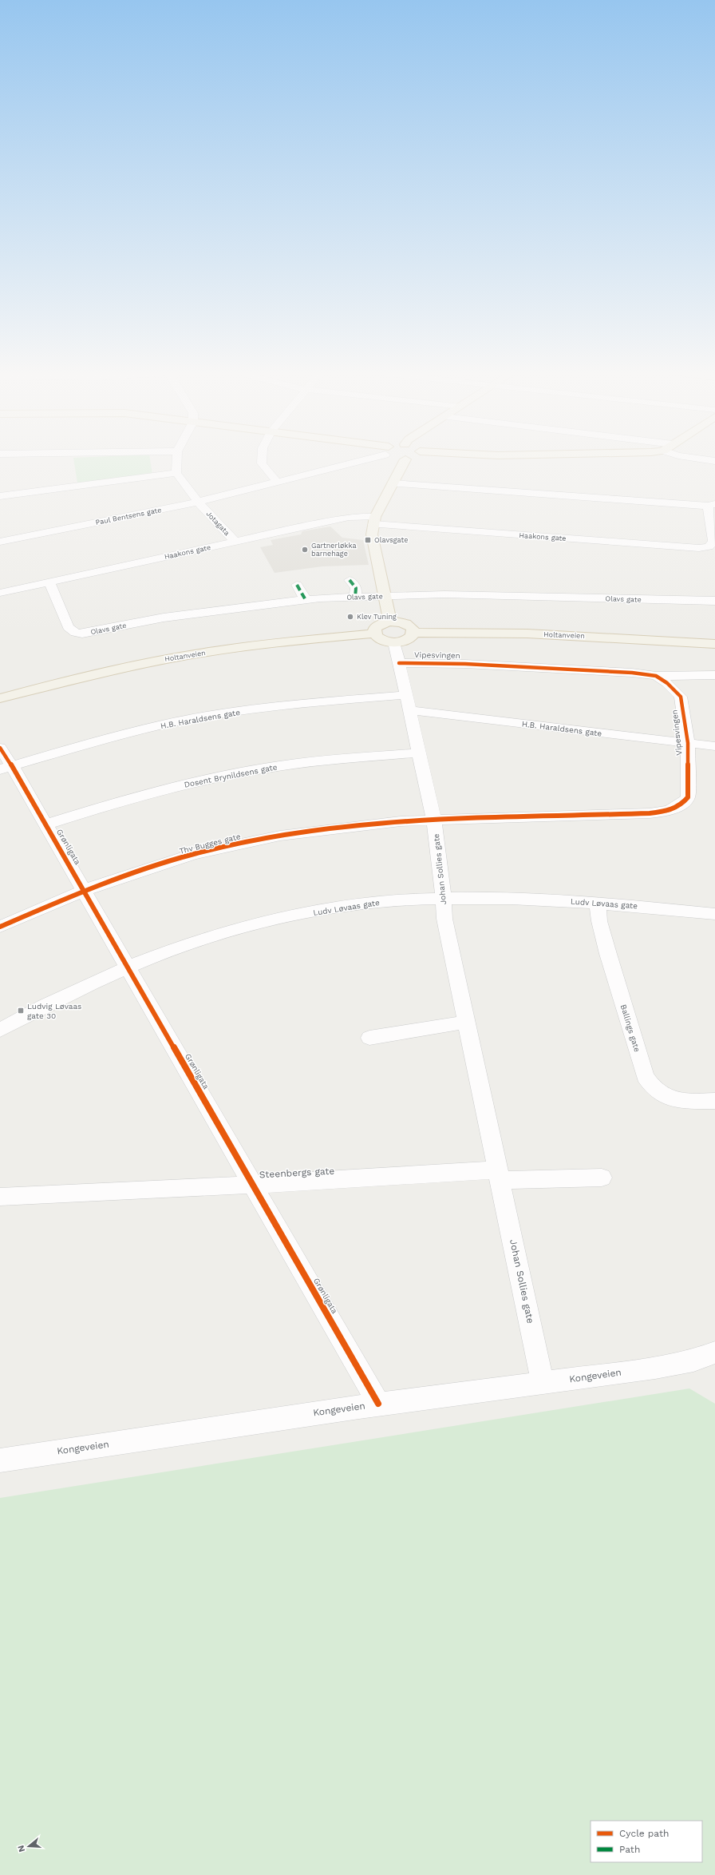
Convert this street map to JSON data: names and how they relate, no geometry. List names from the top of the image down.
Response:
{
  "streets": {
    "main road": ["Holtanveien"],
    "street": [
      "Paul Bentsens gate",
      "Jotagata",
      "Haakons gate",
      "Olavs gate",
      "Vipesvingen",
      "H.B. Haraldsens gate",
      "Dosent Brynildsens gate",
      "Thv Bugges gate",
      "Grønligata",
      "Johan Sollies gate",
      "Ludv Løvaas gate",
      "Ballings gate",
      "Steenbergs gate",
      "Kongeveien"
    ]
  },
  "crossings": [
    ["Paul Bentsens gate", "Jotagata"],
    ["Jotagata", "Haakons gate"],
    ["Haakons gate", "Olavs gate"],
    ["Vipesvingen", "H.B. Haraldsens gate"],
    ["Vipesvingen", "Thv Bugges gate"],
    ["Vipesvingen", "Johan Sollies gate"],
    ["H.B. Haraldsens gate", "Grønligata"],
    ["H.B. Haraldsens gate", "Johan Sollies gate"],
    ["Dosent Brynildsens gate", "Grønligata"],
    ["Dosent Brynildsens gate", "Johan Sollies gate"],
    ["Thv Bugges gate", "Grønligata"],
    ["Thv Bugges gate", "Johan Sollies gate"],
    ["Grønligata", "Ludv Løvaas gate"],
    ["Grønligata", "Steenbergs gate"],
    ["Grønligata", "Kongeveien"],
    ["Johan Sollies gate", "Ludv Løvaas gate"],
    ["Johan Sollies gate", "Steenbergs gate"],
    ["Johan Sollies gate", "Kongeveien"],
    ["Ludv Løvaas gate", "Ballings gate"]
  ],
  "places": {
    "transit": ["Olavsgate", "Ludvig Løvaas gate 30"],
    "other": ["Gartnerløkka barnehage", "Klev Tuning"]
  },
  "legend": ["Cycle path", "Path"],
  "north": "left"
}
